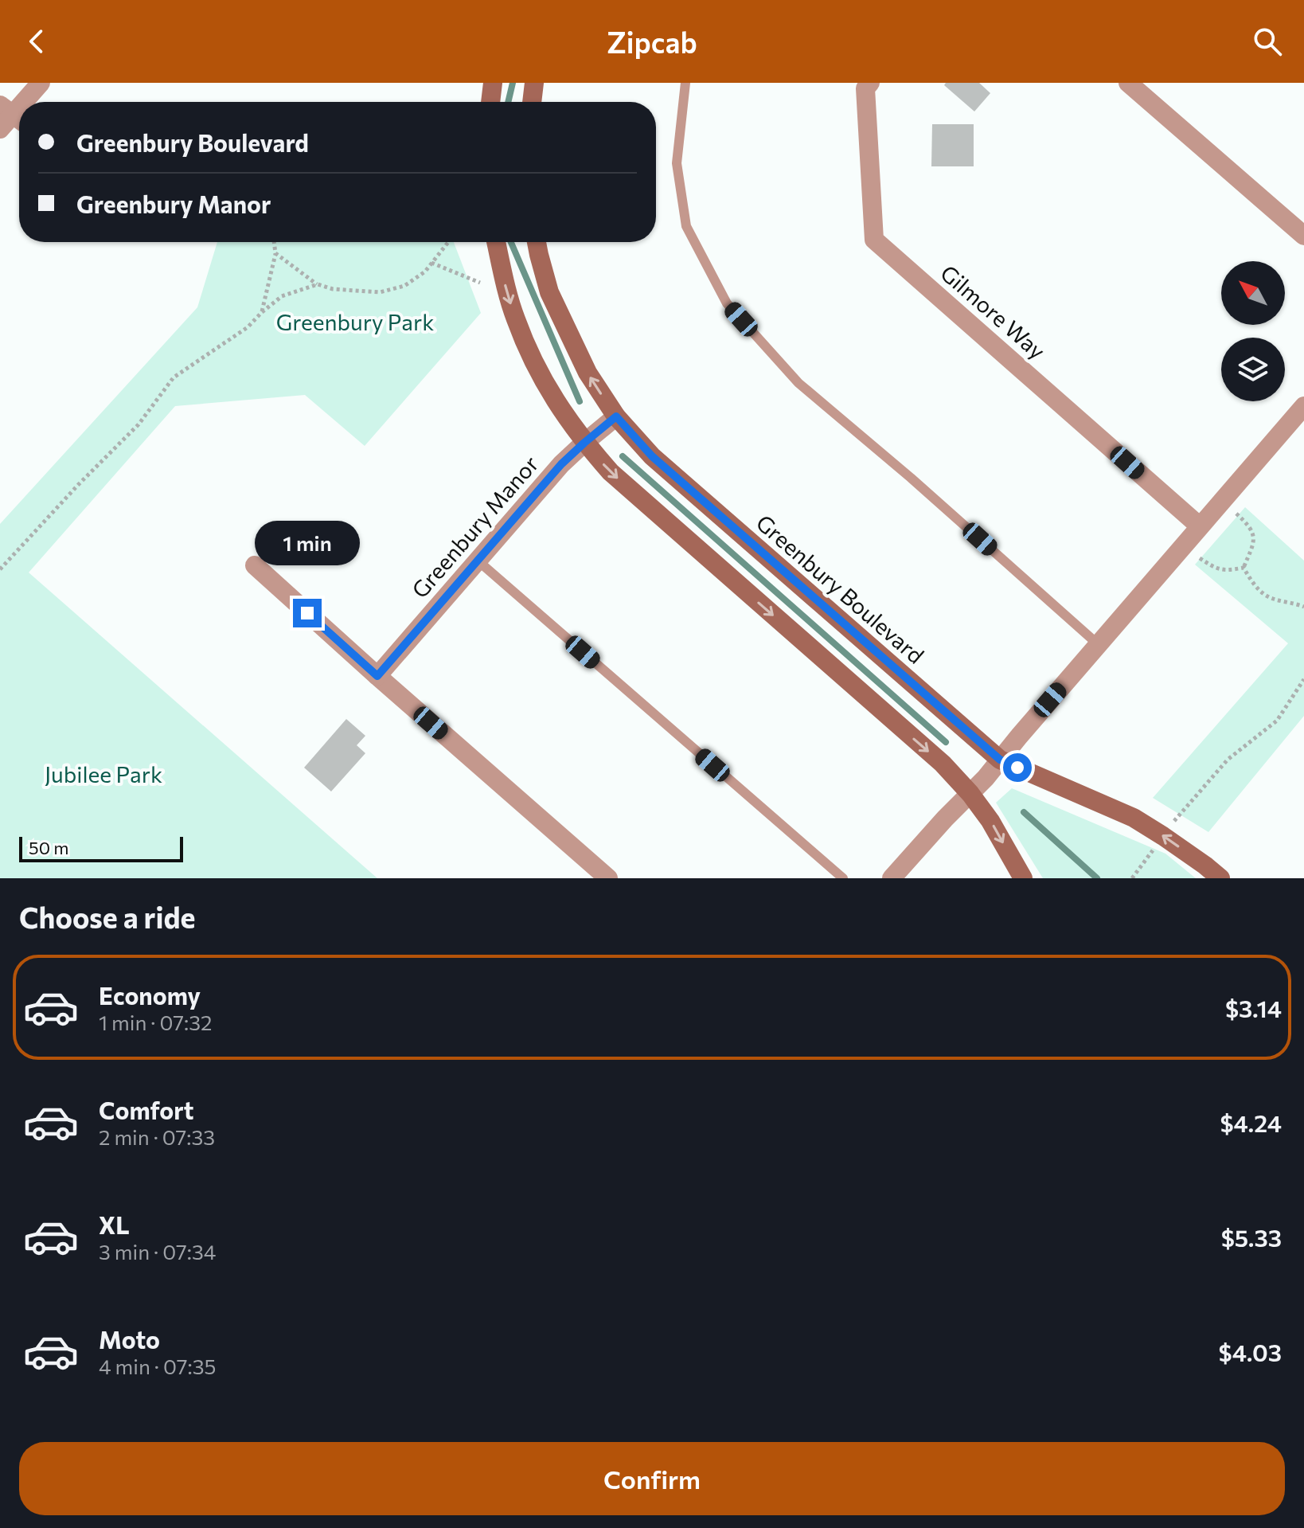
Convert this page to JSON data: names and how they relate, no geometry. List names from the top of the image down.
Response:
{
  "streets": {
    "street": ["Gilmore Way", "Greenbury Manor", "Greenbury Boulevard"]
  },
  "crossings": [
    ["Greenbury Manor", "Greenbury Boulevard"]
  ],
  "parks": ["Greenbury Park", "Jubilee Park"],
  "scale_bar": "50 m",
  "north": "top left",
  "page": {
    "header": "Zipcab",
    "banner": ["Greenbury Boulevard", "Greenbury Manor"],
    "bubble": "1 min",
    "scale": "50 m",
    "heading": "Choose a ride",
    "list": [
      {
        "name": "Economy",
        "note": "1 min · 07:32",
        "value": "$3.14"
      },
      {
        "name": "Comfort",
        "note": "2 min · 07:33",
        "value": "$4.24"
      },
      {
        "name": "XL",
        "note": "3 min · 07:34",
        "value": "$5.33"
      },
      {
        "name": "Moto",
        "note": "4 min · 07:35",
        "value": "$4.03"
      }
    ],
    "buttons": "Confirm"
  }
}
